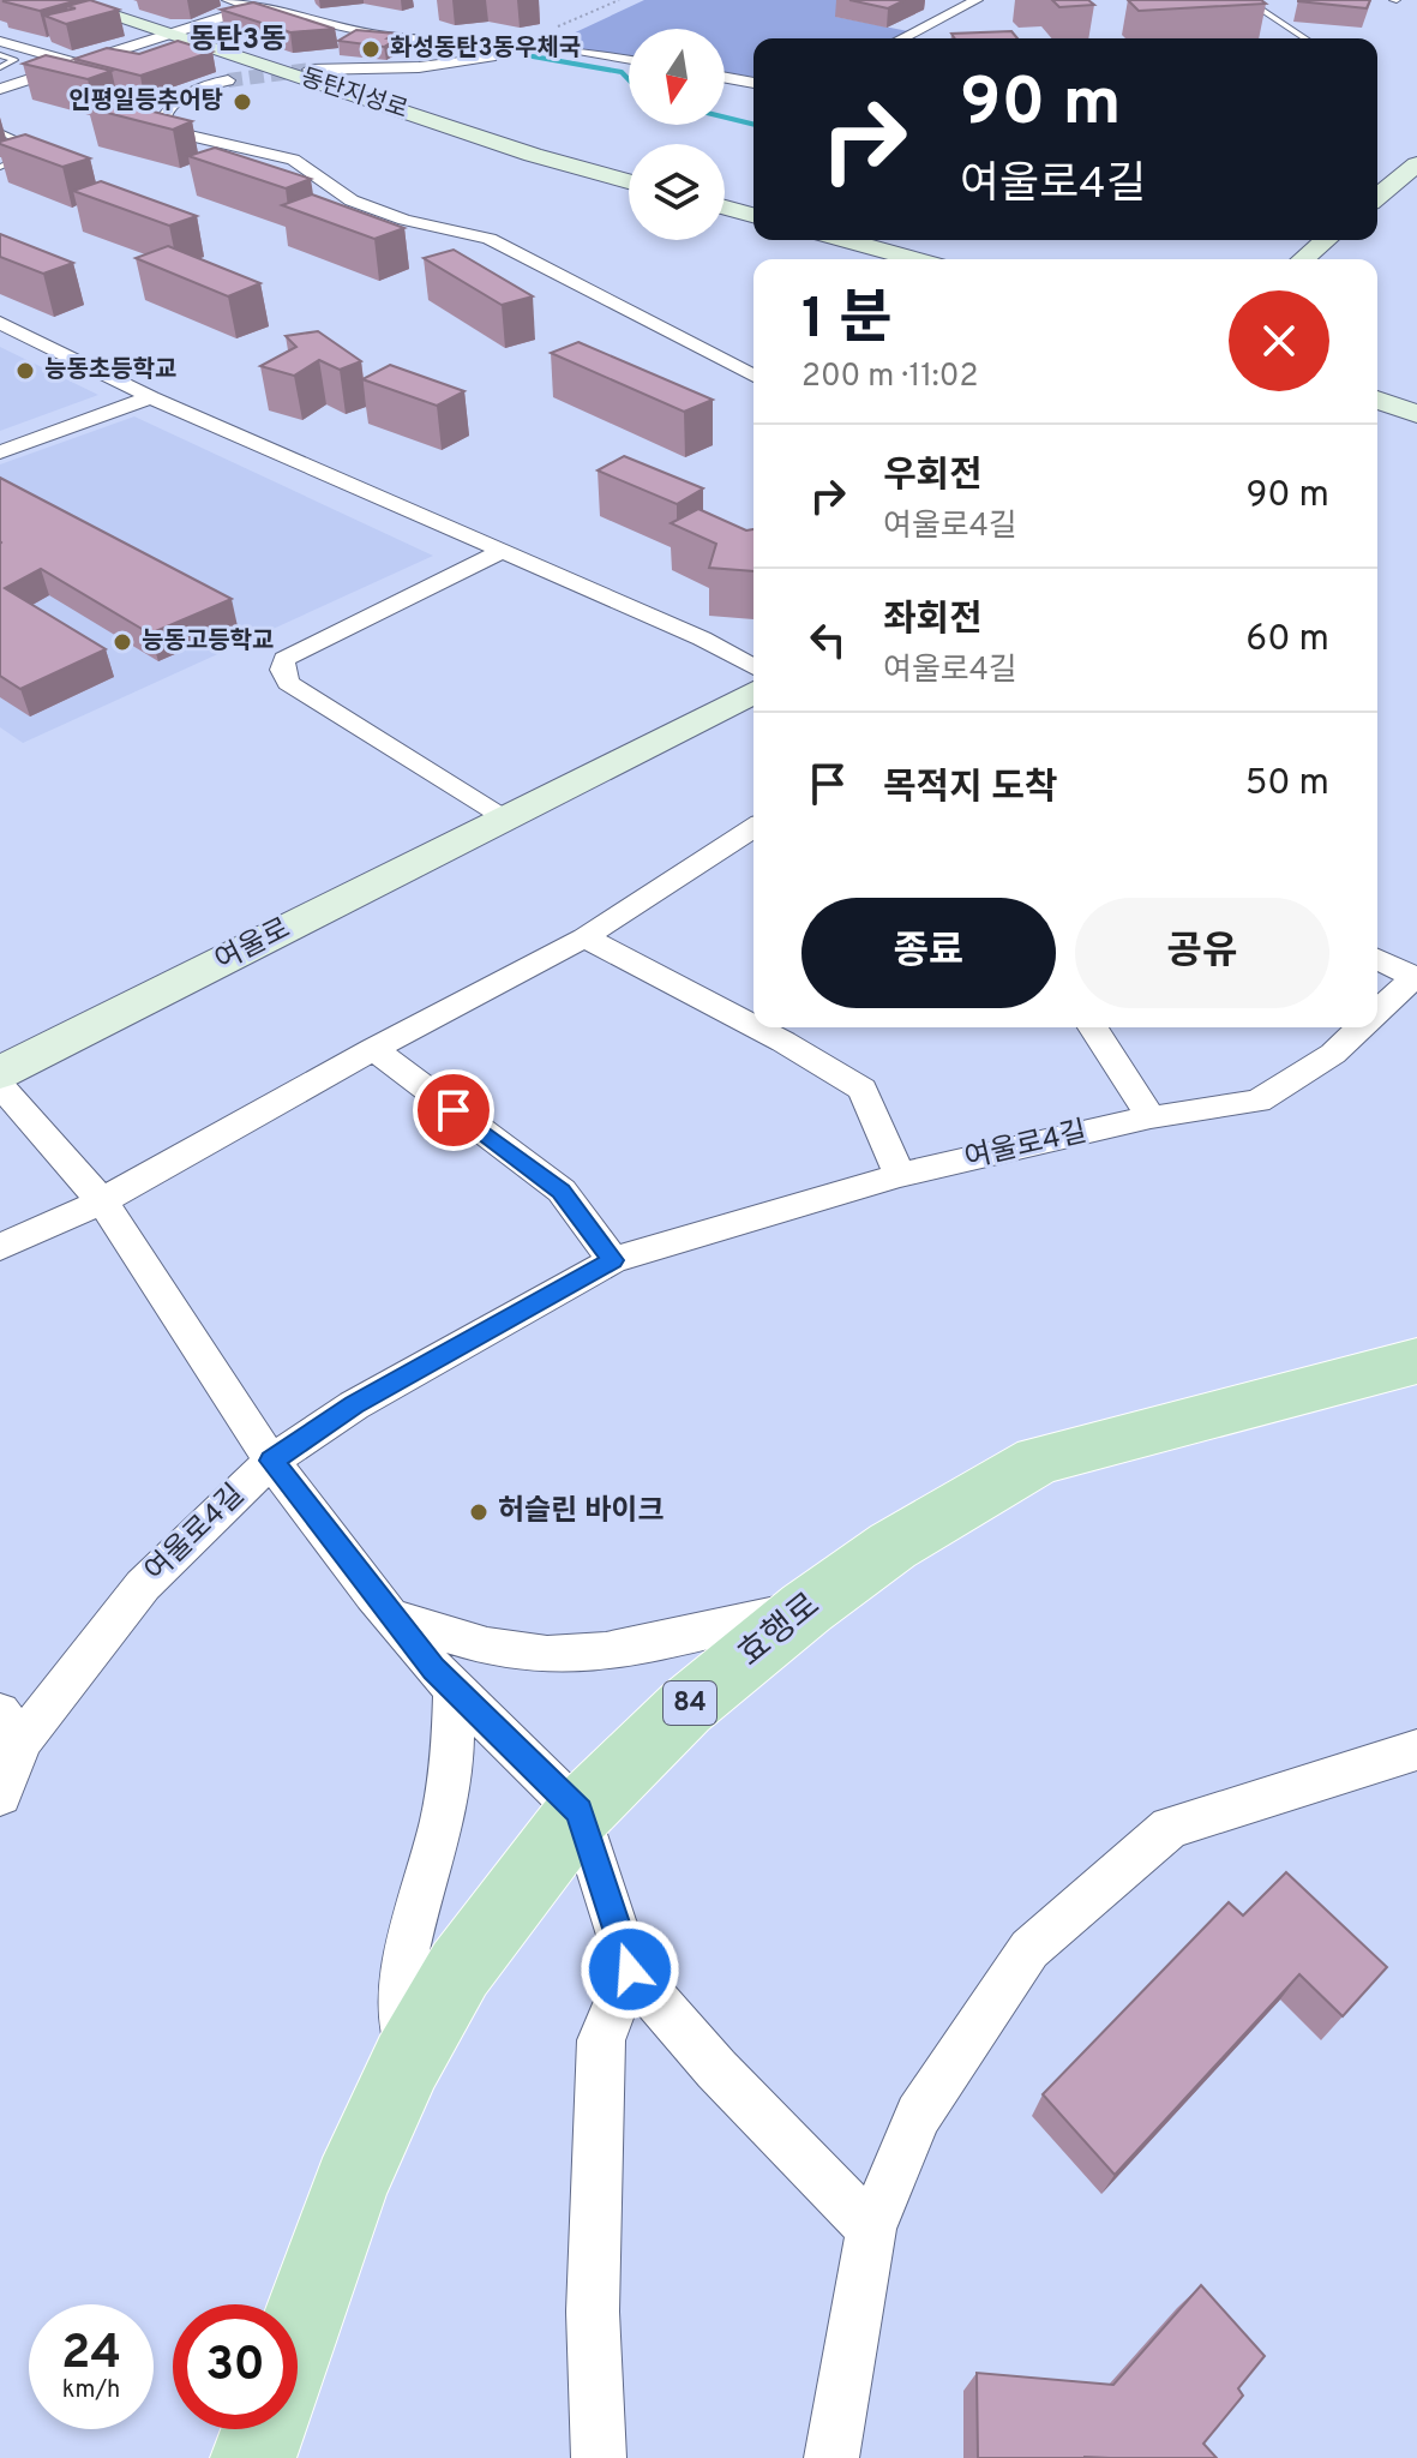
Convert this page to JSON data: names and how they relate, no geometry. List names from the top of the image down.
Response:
{
  "streets": {
    "main road": [
      "동탄지성로",
      "여울로",
      "효행로",
      "84"
    ],
    "street": ["여울로4길"]
  },
  "districts": ["동탄3동"],
  "places": [
    "화성동탄3동우체국",
    "인평일등추어탕",
    "능동초등학교",
    "능동고등학교",
    "허슬린 바이크"
  ],
  "north": "bottom",
  "page": {
    "turn": ["90 m", "여울로4길"],
    "heading": ["1 분", "200 m · 11:02"],
    "list": [
      {
        "name": "우회전",
        "note": "여울로4길",
        "value": "90 m"
      },
      {
        "name": "좌회전",
        "note": "여울로4길",
        "value": "60 m"
      },
      {
        "name": "목적지 도착",
        "value": "50 m"
      }
    ],
    "buttons": ["종료", "공유"],
    "speed": "24 km/h",
    "limit": "30"
  }
}
